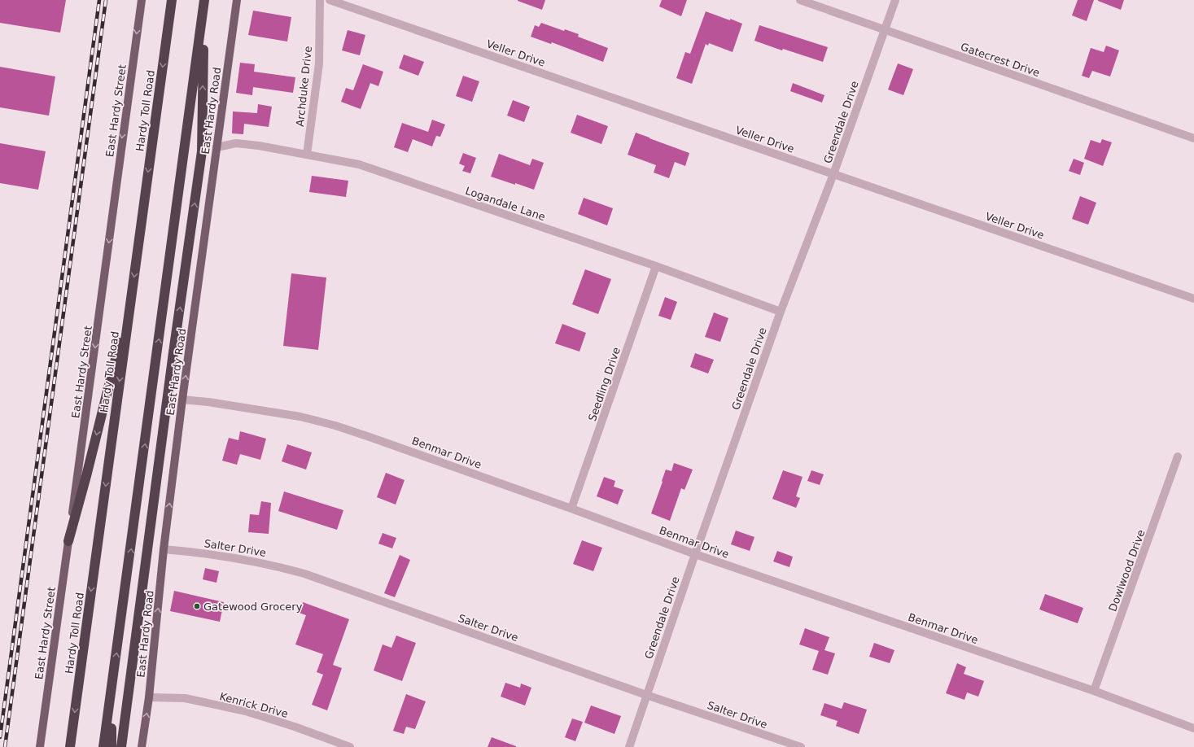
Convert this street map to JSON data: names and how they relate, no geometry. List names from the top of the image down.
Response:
{
  "streets": {
    "highway": ["Hardy Toll Road"],
    "main road": ["East Hardy Street", "East Hardy Road"],
    "street": [
      "Veller Drive",
      "Gatecrest Drive",
      "Archduke Drive",
      "Greendale Drive",
      "Logandale Lane",
      "Seedling Drive",
      "Benmar Drive",
      "Salter Drive",
      "Dowlwood Drive",
      "Kenrick Drive"
    ]
  },
  "crossings": [
    ["Veller Drive", "Greendale Drive"],
    ["Gatecrest Drive", "Greendale Drive"],
    ["Archduke Drive", "Logandale Lane"],
    ["East Hardy Road", "Logandale Lane"],
    ["East Hardy Road", "Benmar Drive"],
    ["East Hardy Road", "Salter Drive"],
    ["East Hardy Road", "Kenrick Drive"],
    ["Greendale Drive", "Logandale Lane"],
    ["Greendale Drive", "Benmar Drive"],
    ["Greendale Drive", "Salter Drive"],
    ["Logandale Lane", "Seedling Drive"],
    ["Seedling Drive", "Benmar Drive"],
    ["Benmar Drive", "Dowlwood Drive"]
  ],
  "one_way": ["East Hardy Street", "East Hardy Road"],
  "places": ["Gatewood Grocery"]
}
